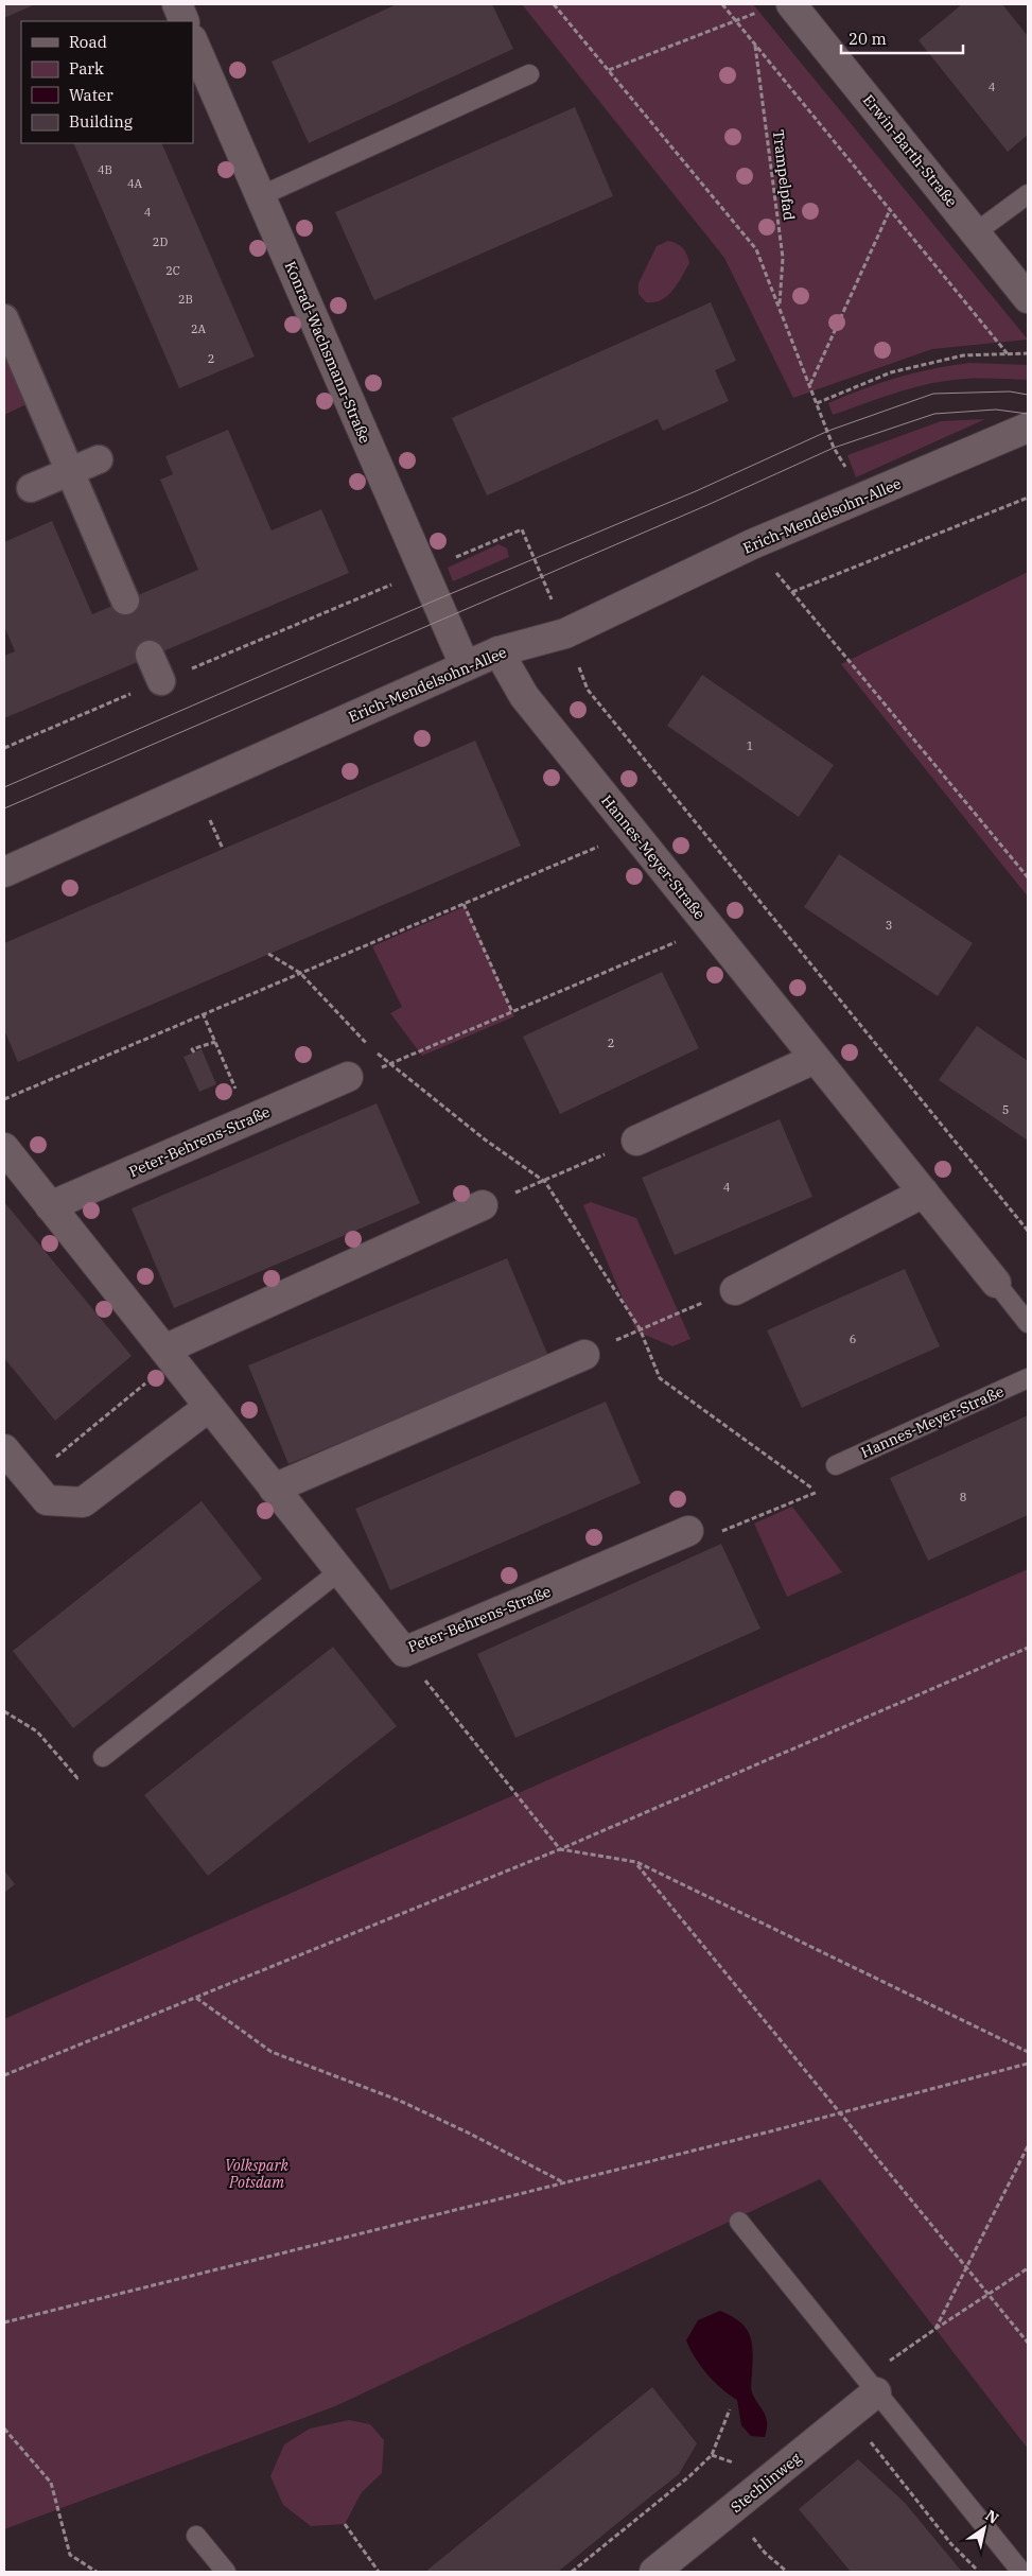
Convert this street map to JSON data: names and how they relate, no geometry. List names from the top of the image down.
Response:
{
  "streets": {
    "street": [
      "Erwin-Barth-Straße",
      "Konrad-Wachsmann-Straße",
      "Erich-Mendelsohn-Allee",
      "Hannes-Meyer-Straße",
      "Peter-Behrens-Straße",
      "Stechlinweg"
    ],
    "path": ["Trampelpfad"]
  },
  "crossings": [
    ["Konrad-Wachsmann-Straße", "Erich-Mendelsohn-Allee"],
    ["Erich-Mendelsohn-Allee", "Hannes-Meyer-Straße"]
  ],
  "parks": ["Volkspark Potsdam"],
  "house_numbers": [
    "4",
    "4B",
    "4A",
    "4",
    "2D",
    "2C",
    "2B",
    "2A",
    "2",
    "1",
    "3",
    "2",
    "5",
    "4",
    "6",
    "8"
  ],
  "legend": [
    "Road",
    "Park",
    "Water",
    "Building"
  ],
  "scale_bar": "20 m",
  "north": "top right"
}
